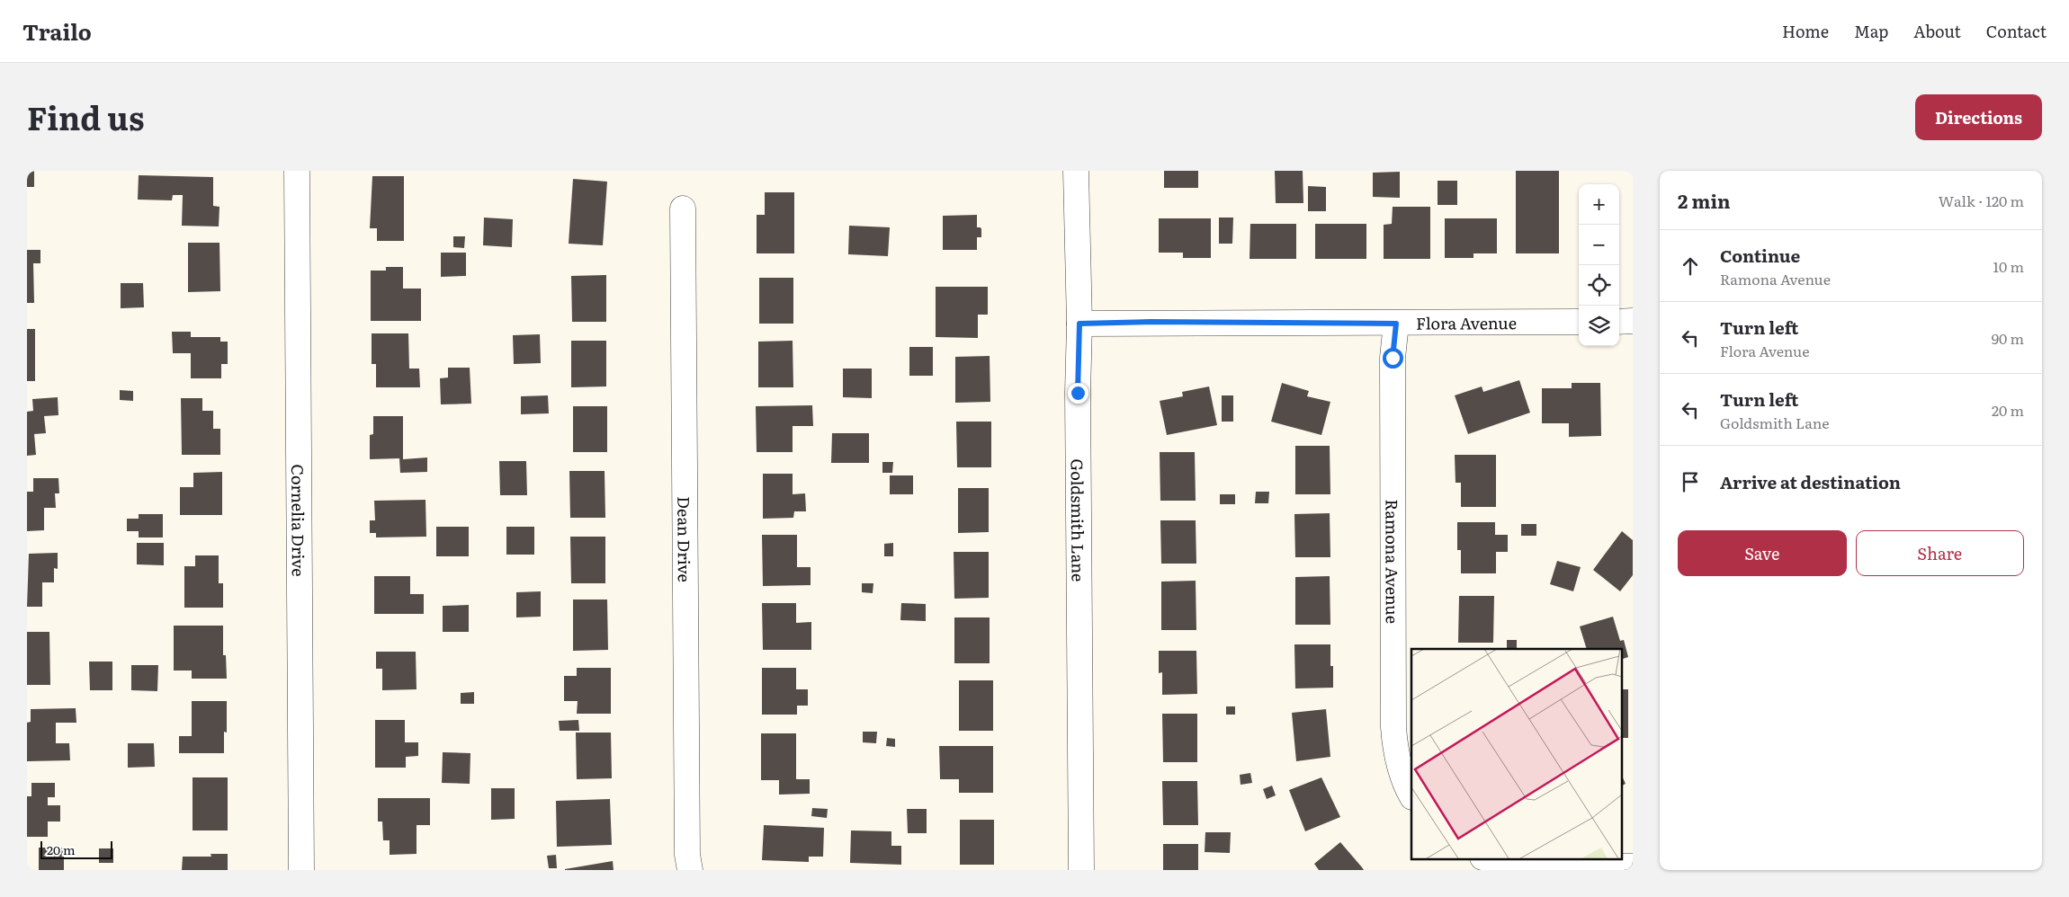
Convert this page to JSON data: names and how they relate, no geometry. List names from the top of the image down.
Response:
{
  "streets": {
    "street": [
      "Flora Avenue",
      "Cornelia Drive",
      "Goldsmith Lane",
      "Dean Drive",
      "Ramona Avenue"
    ]
  },
  "crossings": [
    ["Flora Avenue", "Goldsmith Lane"],
    ["Flora Avenue", "Ramona Avenue"]
  ],
  "scale_bar": "20 m",
  "page": {
    "header": "Trailo",
    "nav": [
      "Home",
      "Map",
      "About",
      "Contact"
    ],
    "title": "Find us",
    "buttons": [
      "Directions",
      ["Save", "Share"]
    ],
    "heading": ["2 min", "Walk · 120 m"],
    "map_buttons": ["+", "−"],
    "list": [
      ["Continue", "Ramona Avenue", "10 m"],
      ["Turn left", "Flora Avenue", "90 m"],
      ["Turn left", "Goldsmith Lane", "20 m"],
      "Arrive at destination"
    ],
    "scale": "20 m"
  }
}
